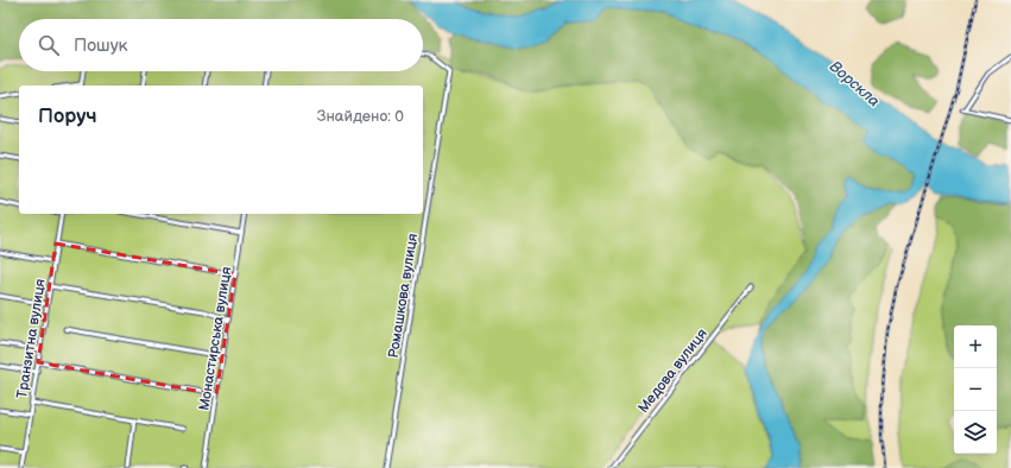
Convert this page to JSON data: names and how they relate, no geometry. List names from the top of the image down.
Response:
{
  "streets": {
    "street": [
      "Ромашкова вулиця",
      "Транзитна вулиця",
      "Монастирська вулиця",
      "Медова вулиця"
    ]
  },
  "water": ["Ворскла"],
  "page": {
    "search": "Пошук",
    "heading": ["Поруч", "Знайдено: 0"],
    "map_buttons": ["+", "−"]
  }
}
